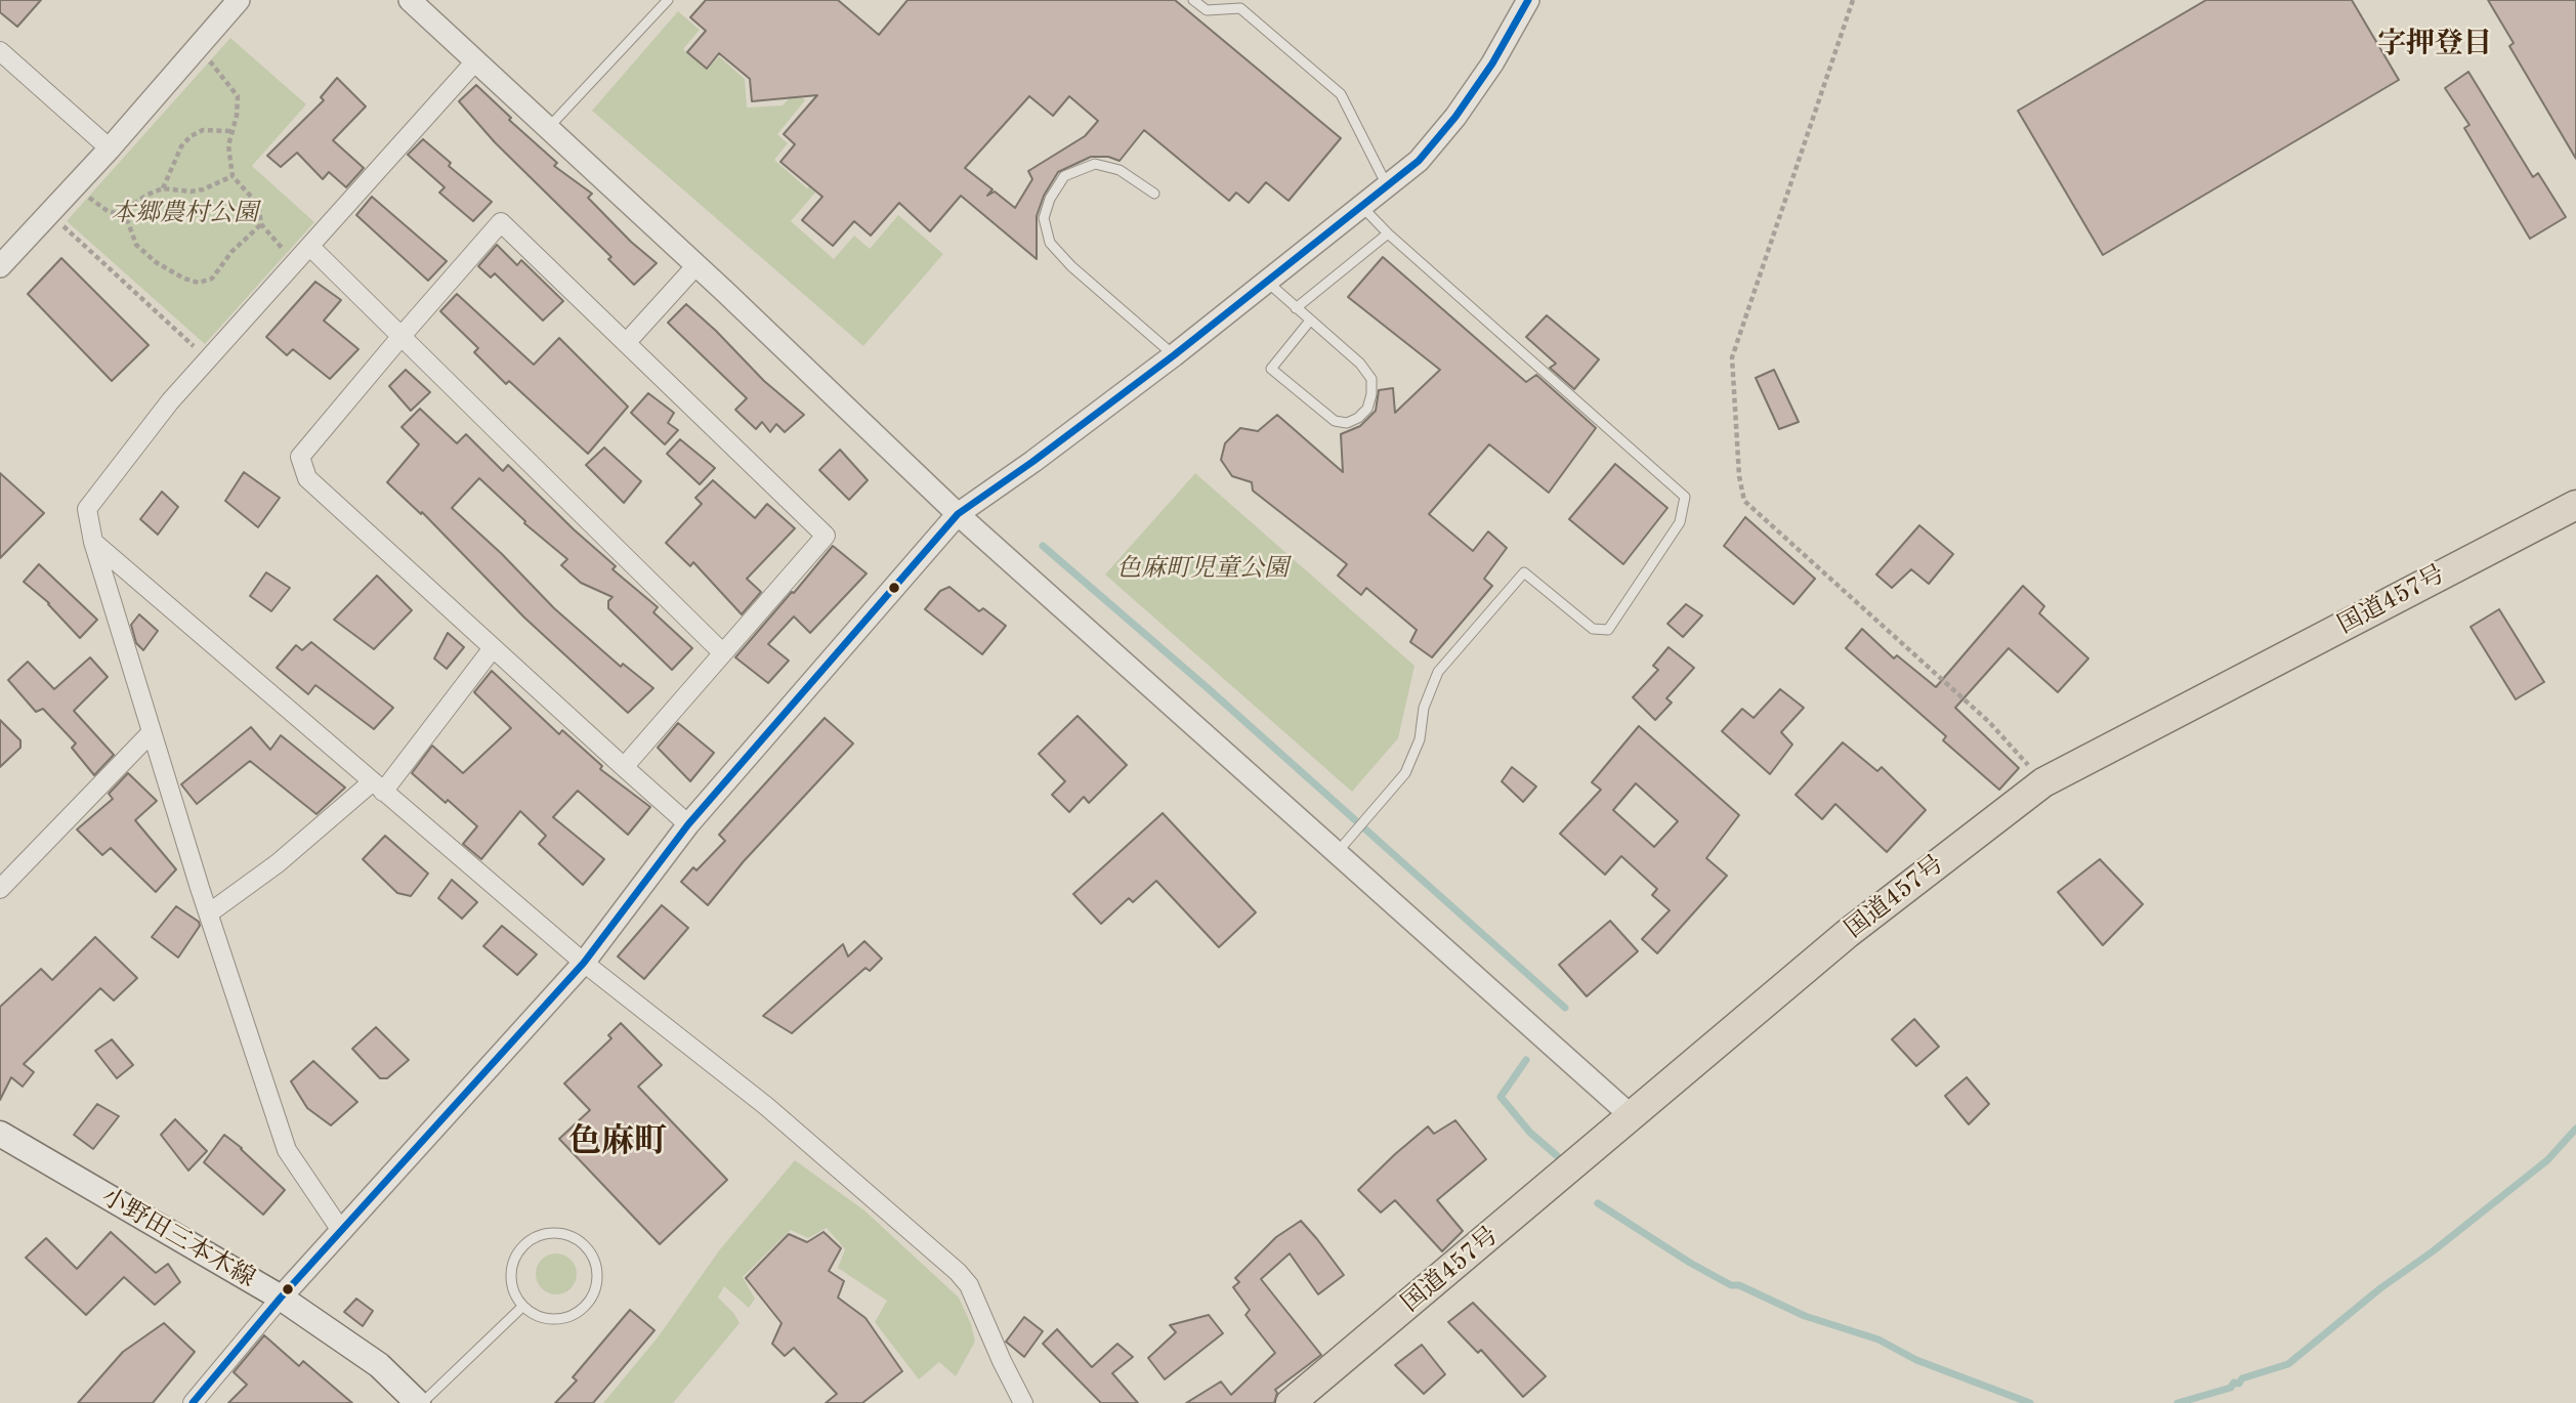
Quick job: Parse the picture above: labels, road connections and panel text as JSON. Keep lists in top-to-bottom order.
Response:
{
  "streets": {
    "highway": ["国道457号"],
    "main road": ["小野田三本木線"]
  },
  "districts": ["字押登目", "色麻町"],
  "parks": ["本郷農村公園", "色麻町児童公園"]
}
